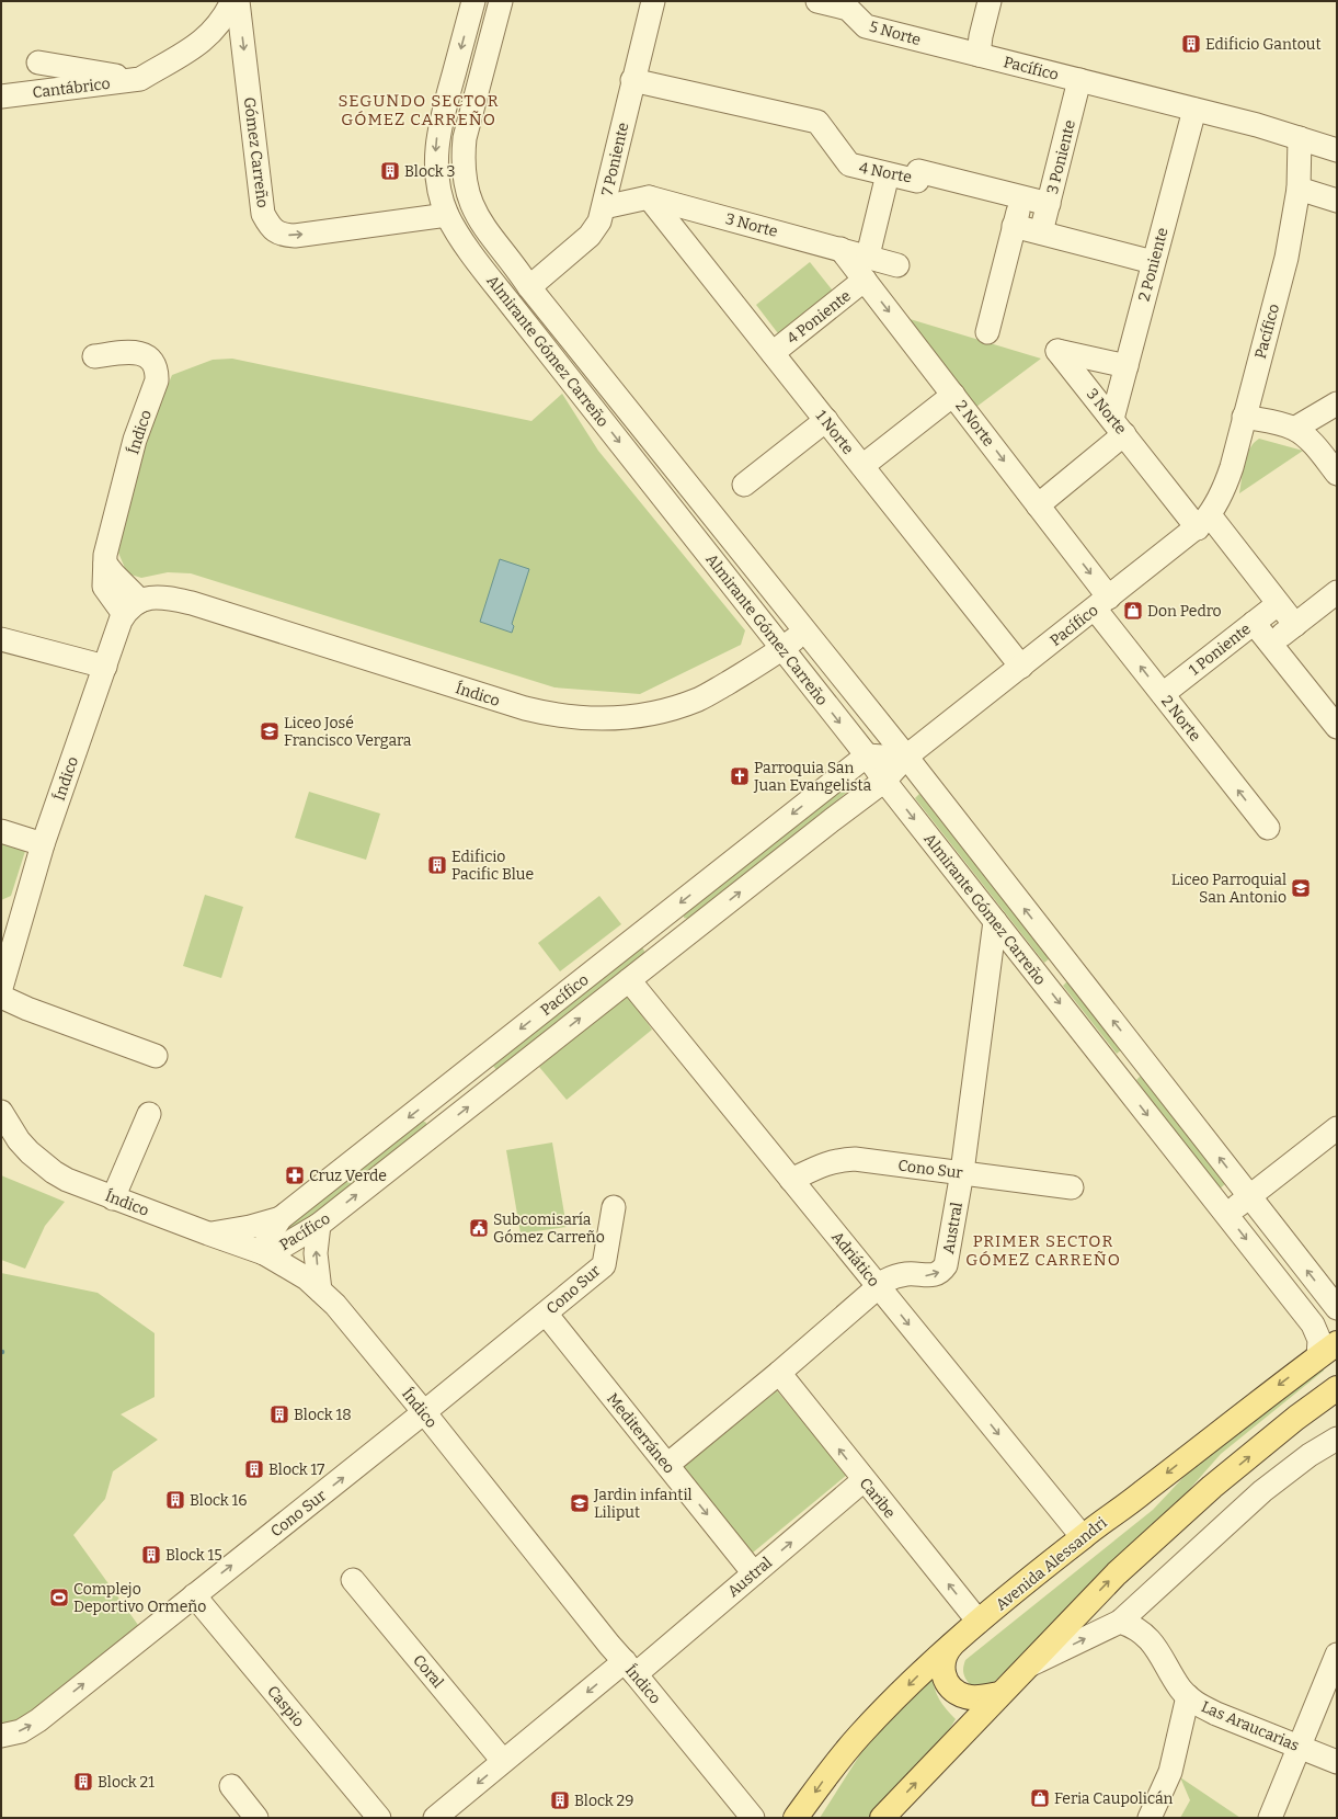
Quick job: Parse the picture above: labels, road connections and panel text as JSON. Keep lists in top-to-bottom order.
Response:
{
  "streets": {
    "main road": ["Avenida Alessandri"],
    "street": [
      "5 Norte",
      "Pacífico",
      "Cantábrico",
      "Gómez Carreño",
      "3 Poniente",
      "7 Poniente",
      "4 Norte",
      "3 Norte",
      "2 Poniente",
      "4 Poniente",
      "Almirante Gómez Carreño",
      "2 Norte",
      "Índico",
      "1 Norte",
      "1 Poniente",
      "Cono Sur",
      "Austral",
      "Adriático",
      "Mediterráneo",
      "Caribe",
      "Coral",
      "Caspio",
      "Las Araucarias"
    ]
  },
  "crossings": [
    ["5 Norte", "Pacífico"],
    ["Pacífico", "3 Poniente"],
    ["Pacífico", "3 Norte"],
    ["Pacífico", "2 Poniente"],
    ["Pacífico", "Almirante Gómez Carreño"],
    ["Pacífico", "2 Norte"],
    ["Pacífico", "Índico"],
    ["Pacífico", "1 Norte"],
    ["Pacífico", "Adriático"],
    ["Gómez Carreño", "Almirante Gómez Carreño"],
    ["3 Poniente", "4 Norte"],
    ["7 Poniente", "4 Norte"],
    ["7 Poniente", "3 Norte"],
    ["7 Poniente", "Almirante Gómez Carreño"],
    ["3 Norte", "2 Poniente"],
    ["3 Norte", "2 Norte"],
    ["3 Norte", "1 Norte"],
    ["3 Norte", "1 Poniente"],
    ["4 Poniente", "2 Norte"],
    ["4 Poniente", "1 Norte"],
    ["Almirante Gómez Carreño", "Índico"],
    ["Almirante Gómez Carreño", "Austral"],
    ["Almirante Gómez Carreño", "Avenida Alessandri"],
    ["2 Norte", "1 Poniente"],
    ["Índico", "Cono Sur"],
    ["Índico", "Austral"],
    ["Cono Sur", "Austral"],
    ["Cono Sur", "Adriático"],
    ["Cono Sur", "Mediterráneo"],
    ["Cono Sur", "Caspio"],
    ["Austral", "Adriático"],
    ["Austral", "Mediterráneo"],
    ["Austral", "Caribe"],
    ["Austral", "Coral"],
    ["Adriático", "Avenida Alessandri"],
    ["Caribe", "Avenida Alessandri"]
  ],
  "one_way": [
    "Cono Sur",
    "Adriático",
    "Mediterráneo",
    "Caribe"
  ],
  "districts": ["SEGUNDO SECTOR GÓMEZ CARREÑO", "PRIMER SECTOR GÓMEZ CARREÑO"],
  "places": {
    "building": [
      "Edificio Gantout",
      "Block 3",
      "Edificio Pacific Blue",
      "Block 18",
      "Block 17",
      "Block 16",
      "Block 15",
      "Block 21",
      "Block 29"
    ],
    "shop": ["Don Pedro", "Feria Caupolicán"],
    "school or university": ["Liceo José Francisco Vergara", "Liceo Parroquial San Antonio", "Jardin infantil Liliput"],
    "church": ["Parroquia San Juan Evangelista"],
    "pharmacy": ["Cruz Verde"],
    "public building": ["Subcomisaría Gómez Carreño"],
    "sports": ["Complejo Deportivo Ormeño"]
  }
}
